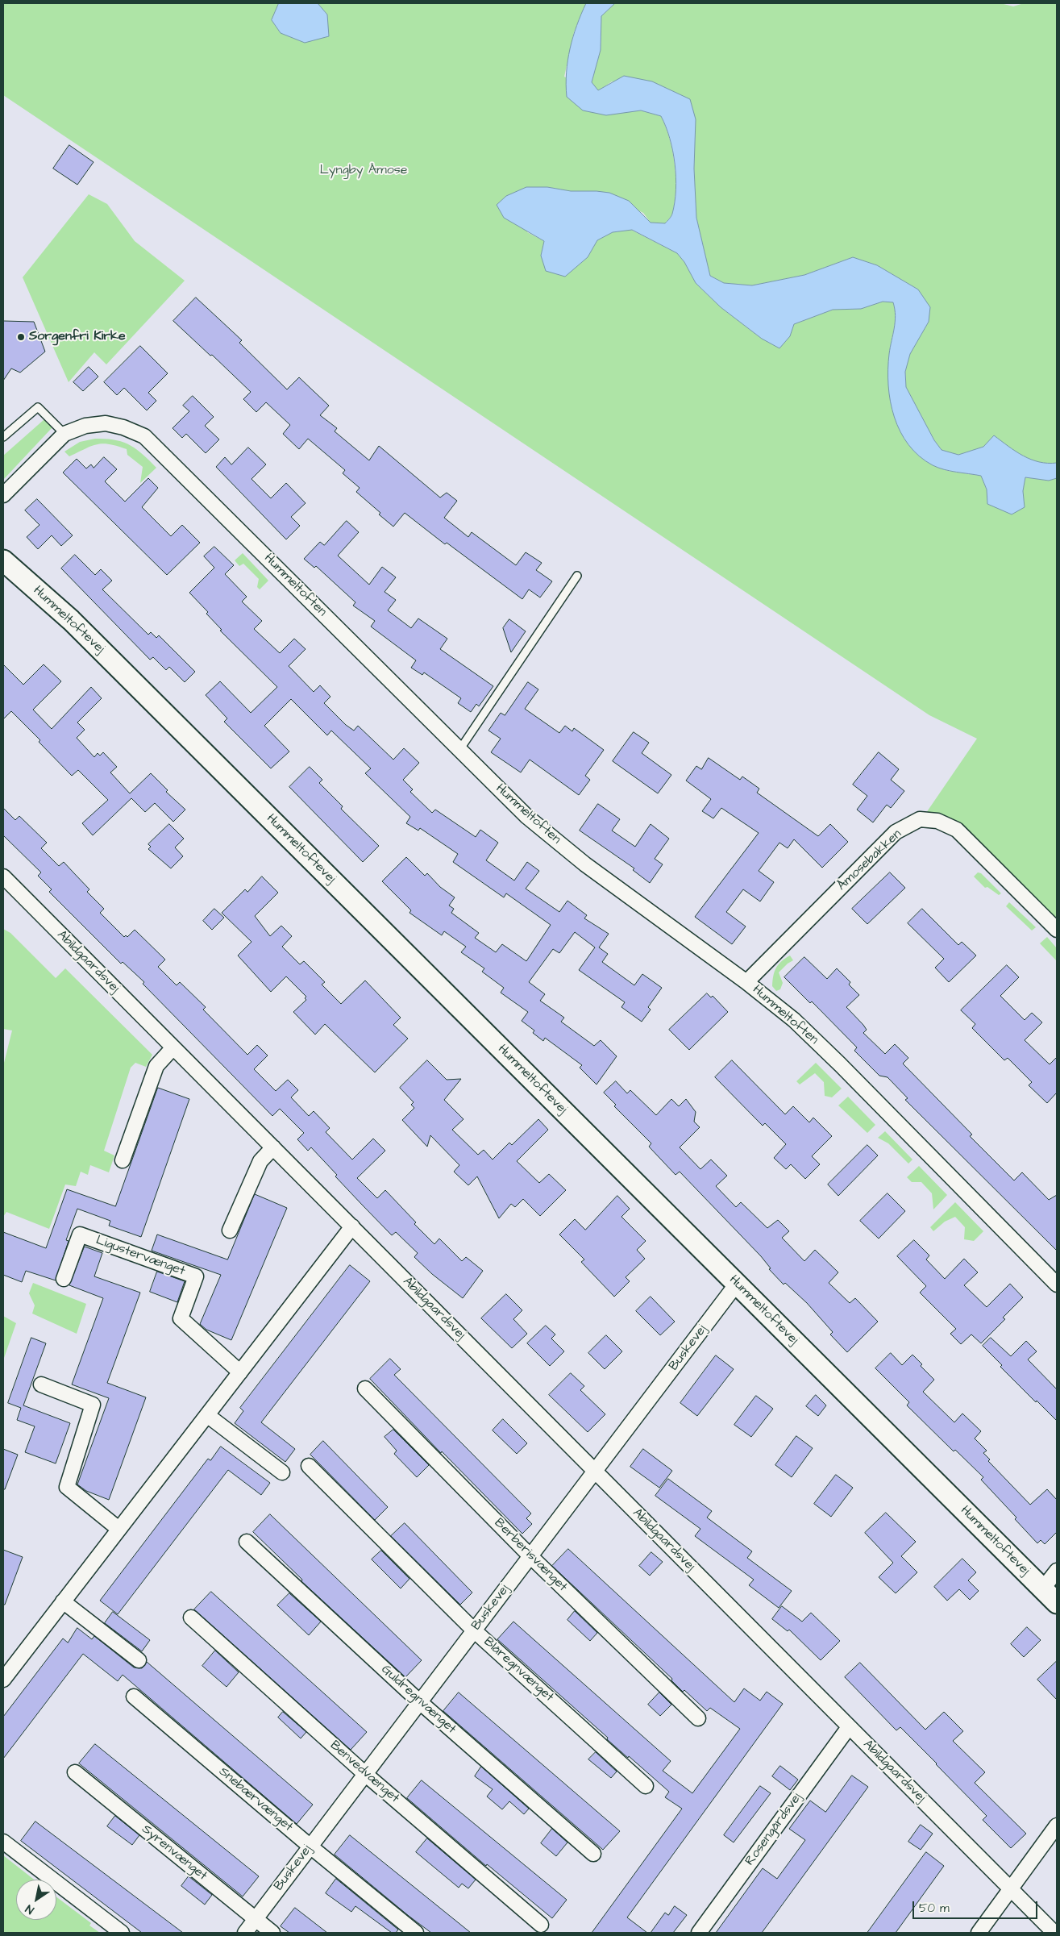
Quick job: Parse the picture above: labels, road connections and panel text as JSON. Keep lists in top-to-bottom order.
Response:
{
  "streets": {
    "street": [
      "Hummeltoften",
      "Hummeltoftevej",
      "Åmosebakken",
      "Abildgaardsvej",
      "Ligustervænget",
      "Buskevej",
      "Berberisvænget",
      "Blåregnvænget",
      "Guldregnvænget",
      "Benvedvænget",
      "Snebærvænget",
      "Rosengårdsvej",
      "Syrenvænget"
    ]
  },
  "crossings": [
    ["Hummeltoften", "Åmosebakken"],
    ["Hummeltoftevej", "Buskevej"],
    ["Abildgaardsvej", "Buskevej"],
    ["Abildgaardsvej", "Rosengårdsvej"],
    ["Buskevej", "Berberisvænget"],
    ["Buskevej", "Blåregnvænget"],
    ["Buskevej", "Guldregnvænget"],
    ["Buskevej", "Benvedvænget"],
    ["Buskevej", "Snebærvænget"],
    ["Buskevej", "Syrenvænget"]
  ],
  "parks": ["Lyngby Åmose"],
  "places": ["Sorgenfri Kirke"],
  "scale_bar": "50 m",
  "north": "bottom left"
}
